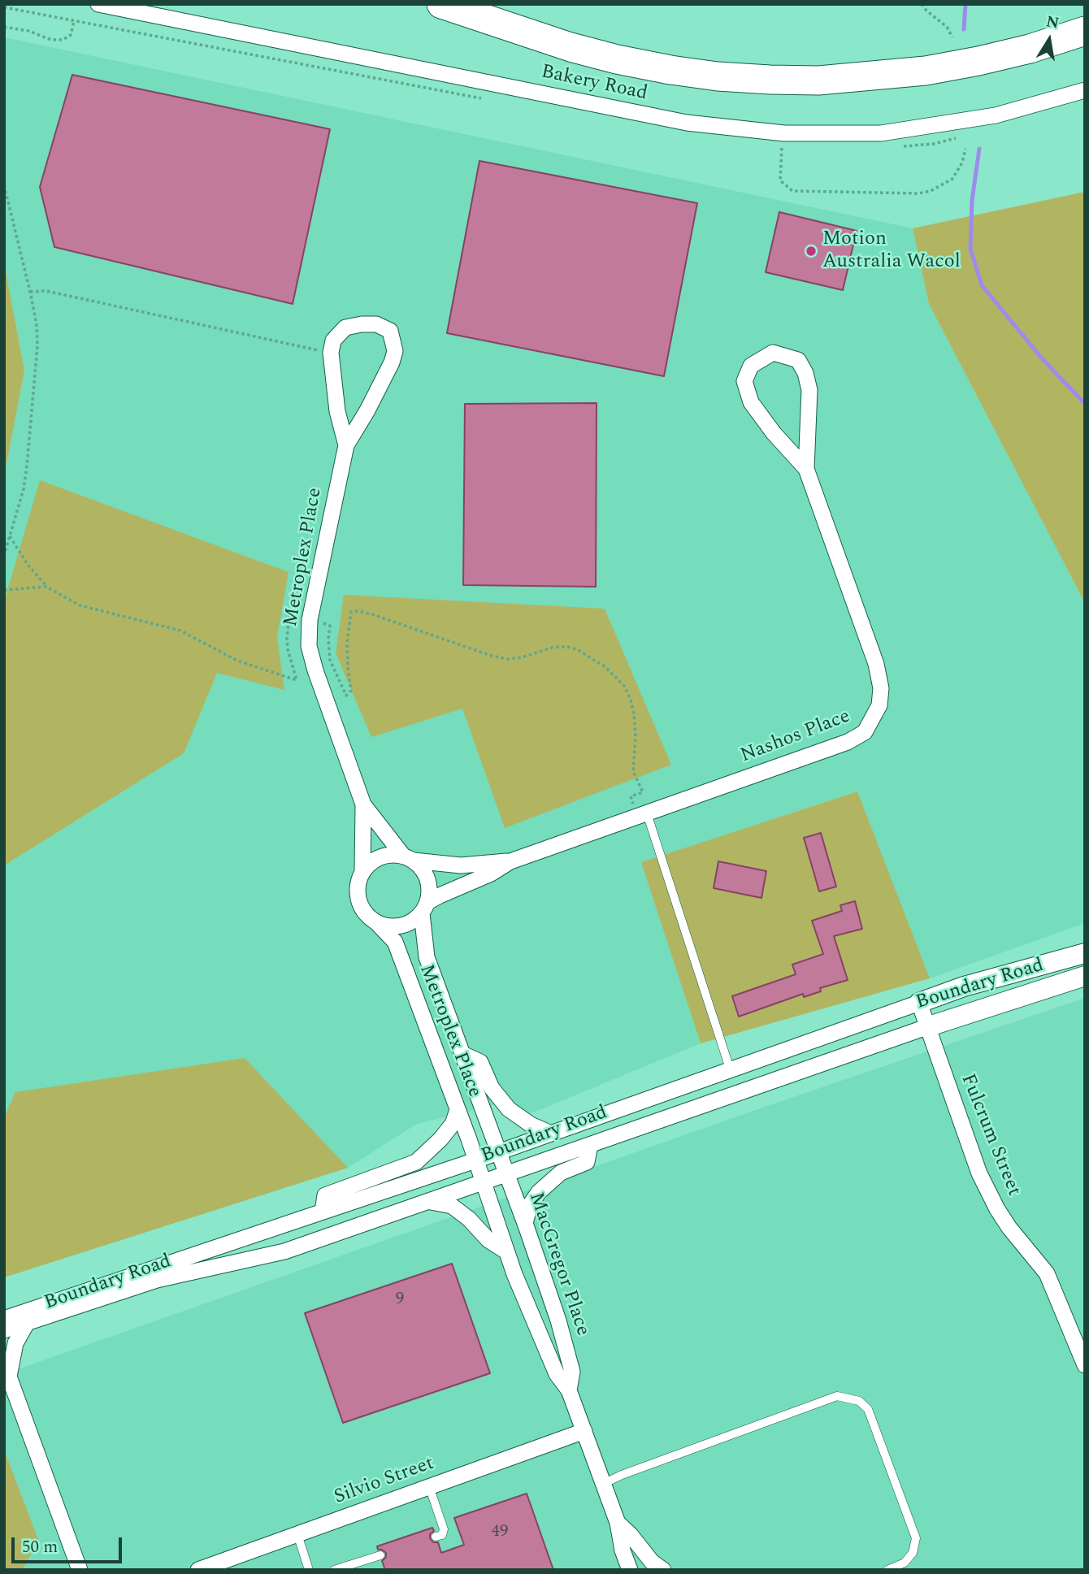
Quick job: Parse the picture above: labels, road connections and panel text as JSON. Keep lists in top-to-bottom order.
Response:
{
  "streets": {
    "street": [
      "Bakery Road",
      "Metroplex Place",
      "Nashos Place",
      "Boundary Road",
      "Fulcrum Street",
      "MacGregor Place",
      "Silvio Street"
    ]
  },
  "crossings": [
    ["Metroplex Place", "Nashos Place"],
    ["Metroplex Place", "Boundary Road"],
    ["Metroplex Place", "MacGregor Place"],
    ["Boundary Road", "Fulcrum Street"],
    ["Boundary Road", "MacGregor Place"],
    ["MacGregor Place", "Silvio Street"]
  ],
  "places": ["Motion Australia Wacol"],
  "house_numbers": ["9", "49"],
  "scale_bar": "50 m",
  "north": "top"
}
